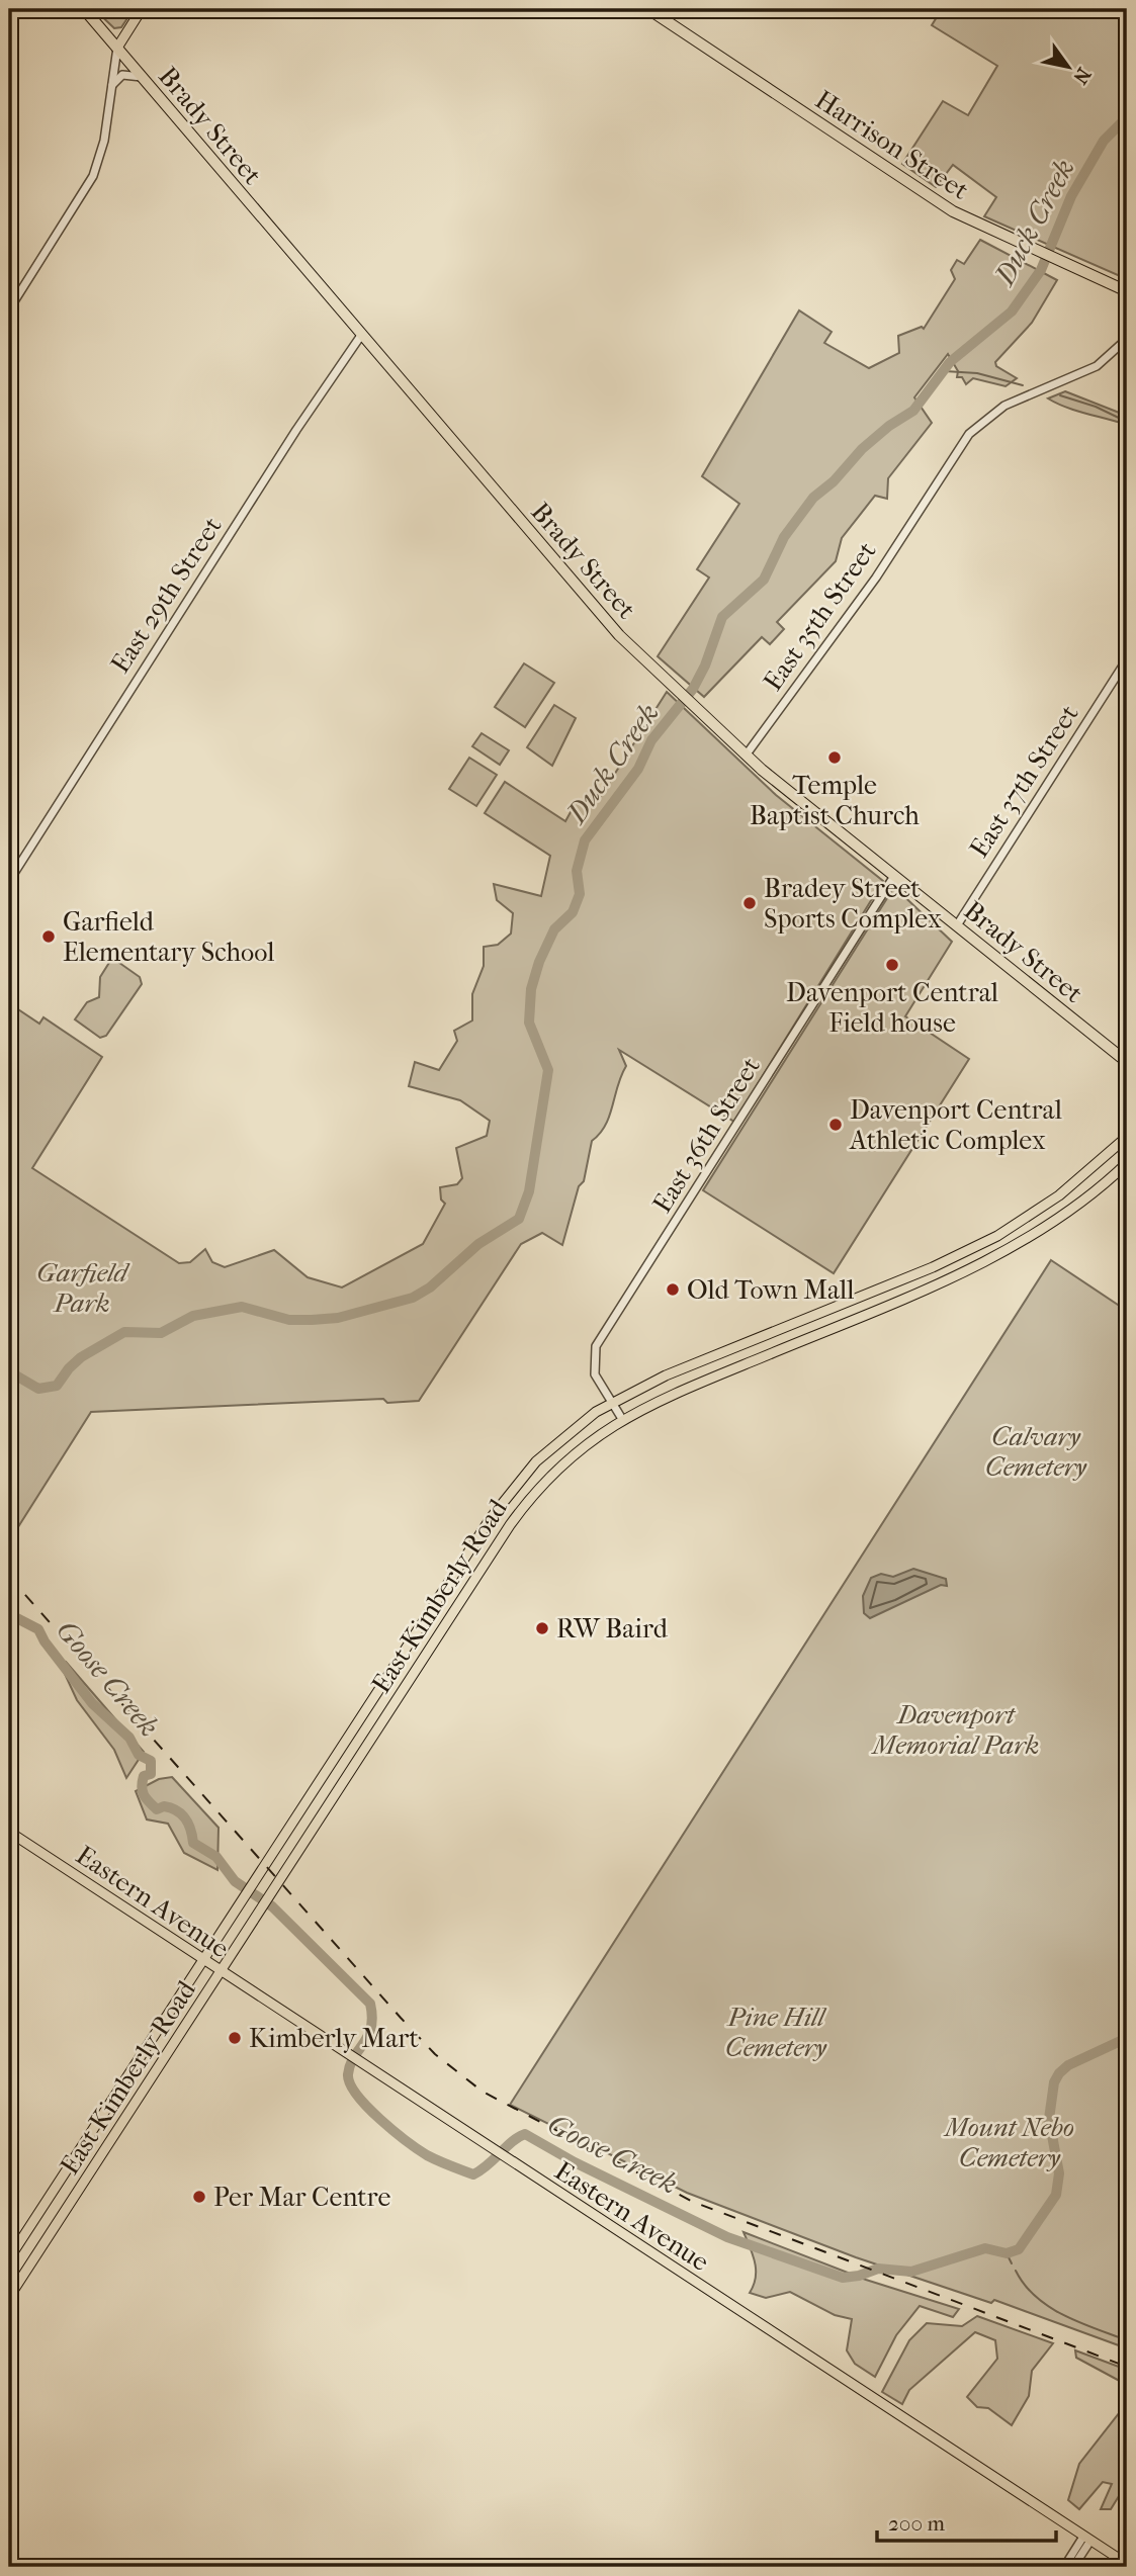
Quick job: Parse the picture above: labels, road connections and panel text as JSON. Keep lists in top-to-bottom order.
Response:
{
  "streets": {
    "highway": ["Brady Street", "Harrison Street"],
    "main road": ["East Kimberly Road", "Eastern Avenue"],
    "street": [
      "East 29th Street",
      "East 35th Street",
      "East 37th Street",
      "East 36th Street"
    ]
  },
  "crossings": [
    ["Brady Street", "East 29th Street"],
    ["Brady Street", "East 35th Street"],
    ["Brady Street", "East 37th Street"],
    ["Brady Street", "East 36th Street"],
    ["East 36th Street", "East Kimberly Road"],
    ["East Kimberly Road", "Eastern Avenue"]
  ],
  "water": ["Duck Creek", "Goose Creek"],
  "parks": [
    "Garfield Park",
    "Calvary Cemetery",
    "Davenport Memorial Park",
    "Pine Hill Cemetery",
    "Mount Nebo Cemetery"
  ],
  "places": [
    "Temple Baptist Church",
    "Bradey Street Sports Complex",
    "Garfield Elementary School",
    "Davenport Central Field house",
    "Davenport Central Athletic Complex",
    "Old Town Mall",
    "RW Baird",
    "Kimberly Mart",
    "Per Mar Centre"
  ],
  "scale_bar": "200 m",
  "north": "bottom right"
}
